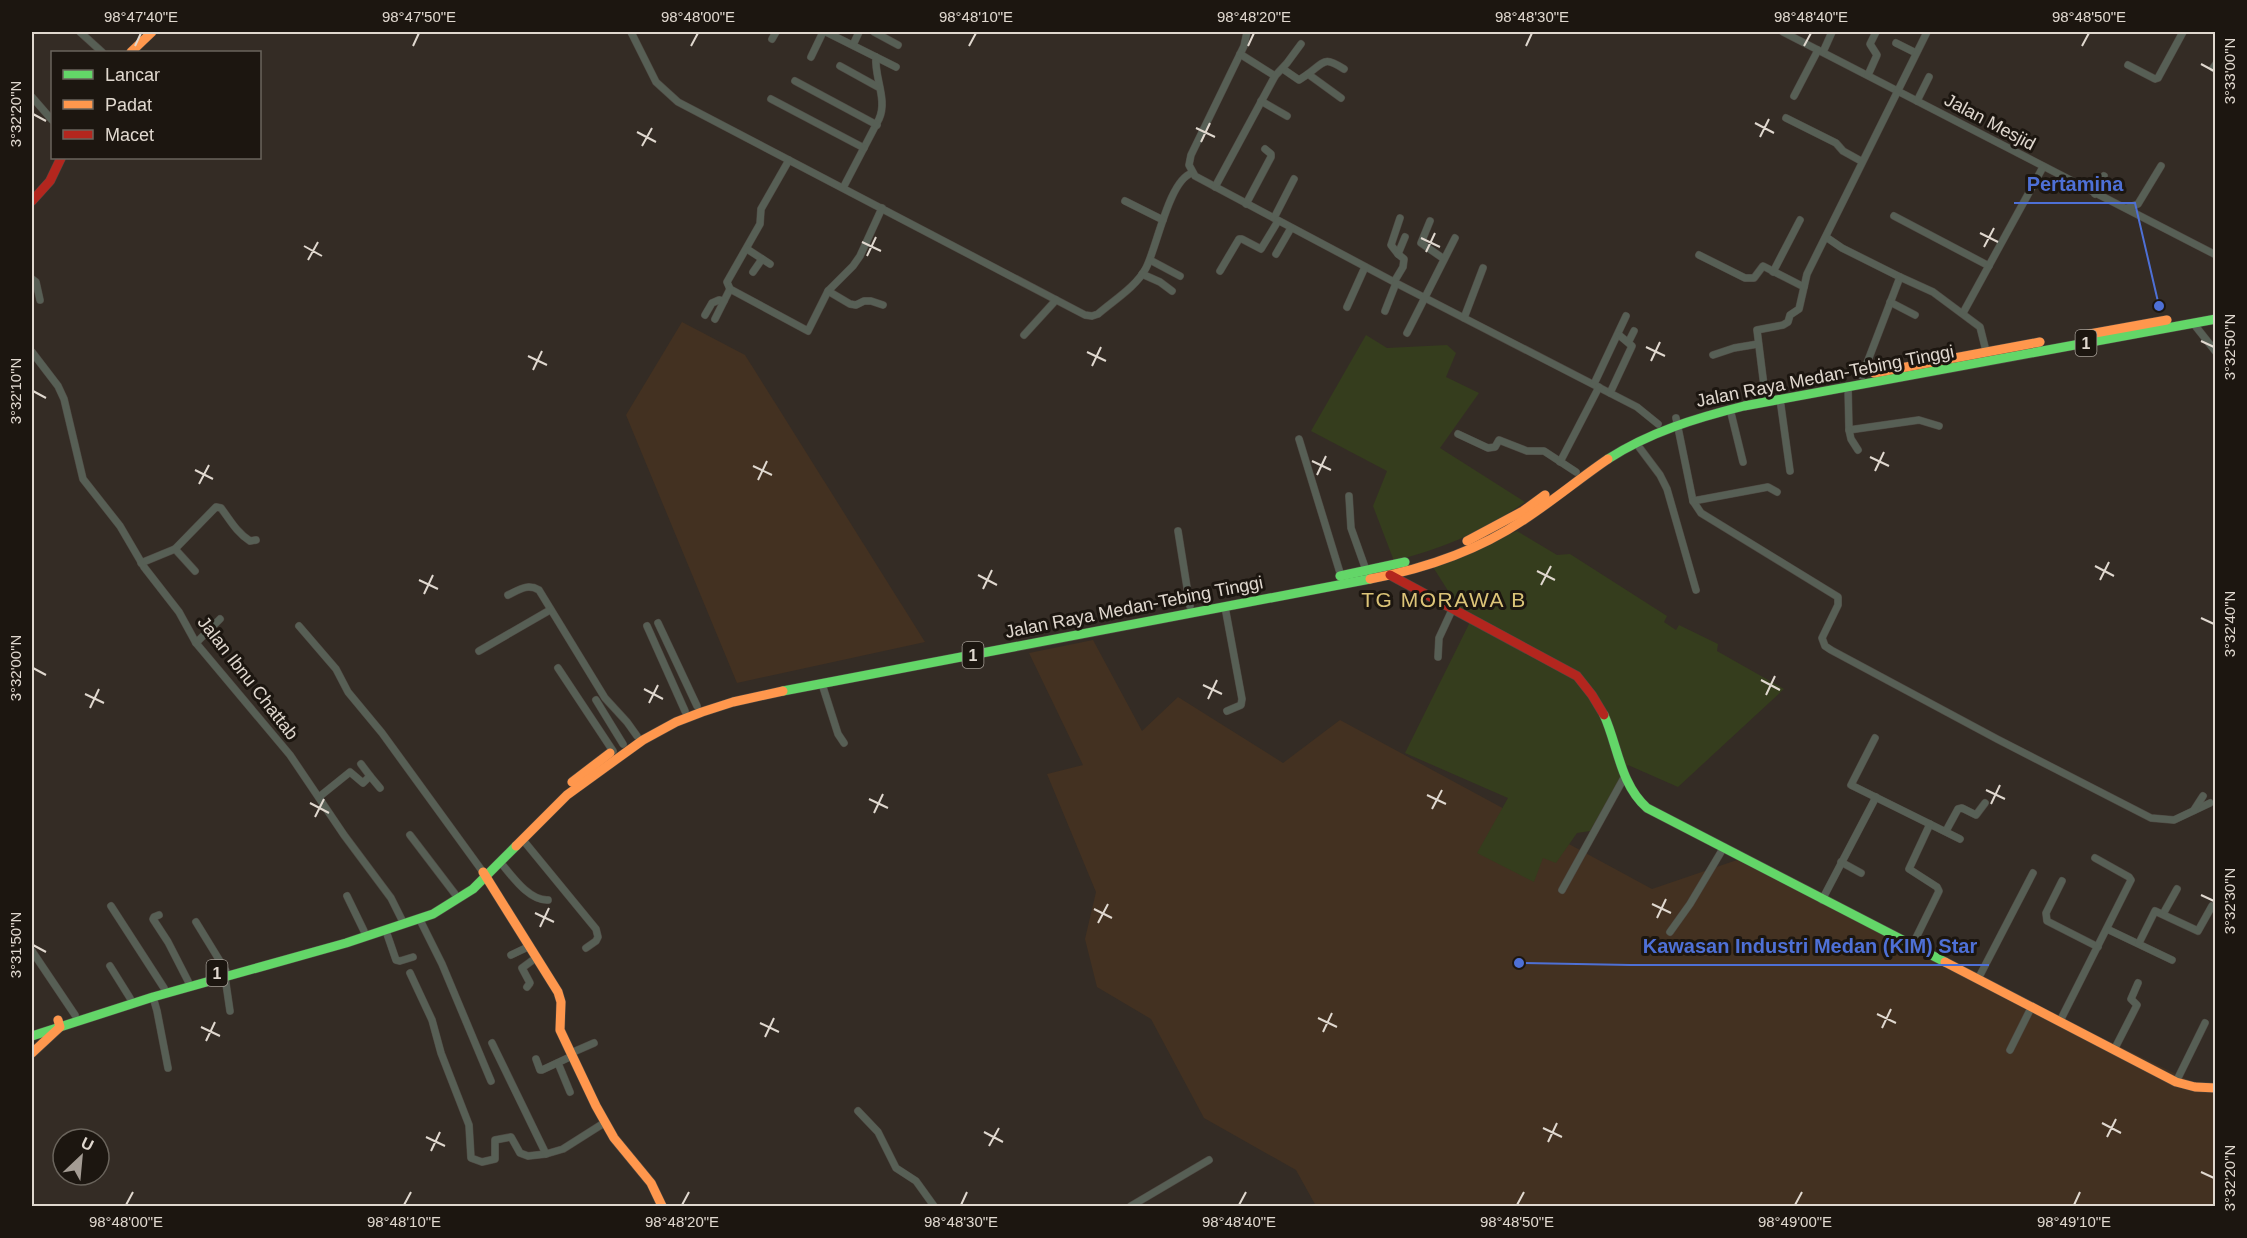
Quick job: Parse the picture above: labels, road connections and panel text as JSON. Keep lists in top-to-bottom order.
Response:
{
  "streets": {
    "main road": ["1", "Jalan Raya Medan-Tebing Tinggi"],
    "street": ["Jalan Mesjid", "Jalan Ibnu Chattab"]
  },
  "crossings": [
    ["Jalan Raya Medan-Tebing Tinggi", "Jalan Ibnu Chattab"]
  ],
  "districts": ["TG MORAWA B"],
  "places": ["Pertamina", "Kawasan Industri Medan (KIM) Star"],
  "legend": ["Lancar", "Padat", "Macet"],
  "north": "top right",
  "coordinates": [
    "98°47'40\"E",
    "98°47'50\"E",
    "98°48'00\"E",
    "98°48'10\"E",
    "98°48'20\"E",
    "98°48'30\"E",
    "98°48'40\"E",
    "98°48'50\"E",
    "3°33'00\"N",
    "3°32'20\"N",
    "3°32'50\"N",
    "3°32'10\"N",
    "3°32'40\"N",
    "3°32'00\"N",
    "3°32'30\"N",
    "3°31'50\"N",
    "98°49'00\"E",
    "98°49'10\"E"
  ]
}
